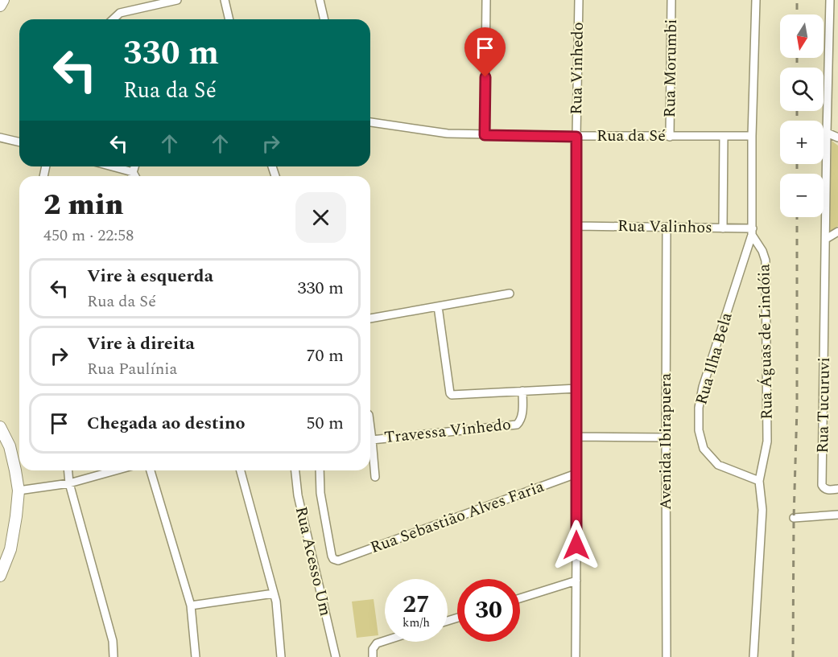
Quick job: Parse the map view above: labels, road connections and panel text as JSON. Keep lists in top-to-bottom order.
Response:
{
  "streets": {
    "street": [
      "Rua Vinhedo",
      "Rua Morumbi",
      "Rua da Sé",
      "Rua Valinhos",
      "Rua Águas de Lindóia",
      "Rua Ilha Bela",
      "Rua Tucuruvi",
      "Travessa Vinhedo",
      "Avenida Ibirapuera",
      "Rua Sebastião Alves Faria",
      "Rua Acesso Um"
    ]
  },
  "crossings": [
    ["Rua Vinhedo", "Rua da Sé"],
    ["Rua Vinhedo", "Rua Valinhos"],
    ["Rua Vinhedo", "Rua Sebastião Alves Faria"],
    ["Rua Morumbi", "Rua da Sé"],
    ["Rua da Sé", "Rua Águas de Lindóia"],
    ["Rua Valinhos", "Rua Águas de Lindóia"],
    ["Rua Valinhos", "Rua Ilha Bela"],
    ["Rua Valinhos", "Avenida Ibirapuera"],
    ["Rua Águas de Lindóia", "Rua Ilha Bela"]
  ],
  "north": "bottom",
  "page": {
    "map_buttons": ["+", "−"],
    "turn": ["330 m", "Rua da Sé"],
    "heading": ["2 min", "450 m · 22:58"],
    "list": [
      {
        "name": "Vire à esquerda",
        "note": "Rua da Sé",
        "value": "330 m"
      },
      {
        "name": "Vire à direita",
        "note": "Rua Paulínia",
        "value": "70 m"
      },
      {
        "name": "Chegada ao destino",
        "value": "50 m"
      }
    ],
    "speed": "27 km/h",
    "limit": "30"
  }
}
